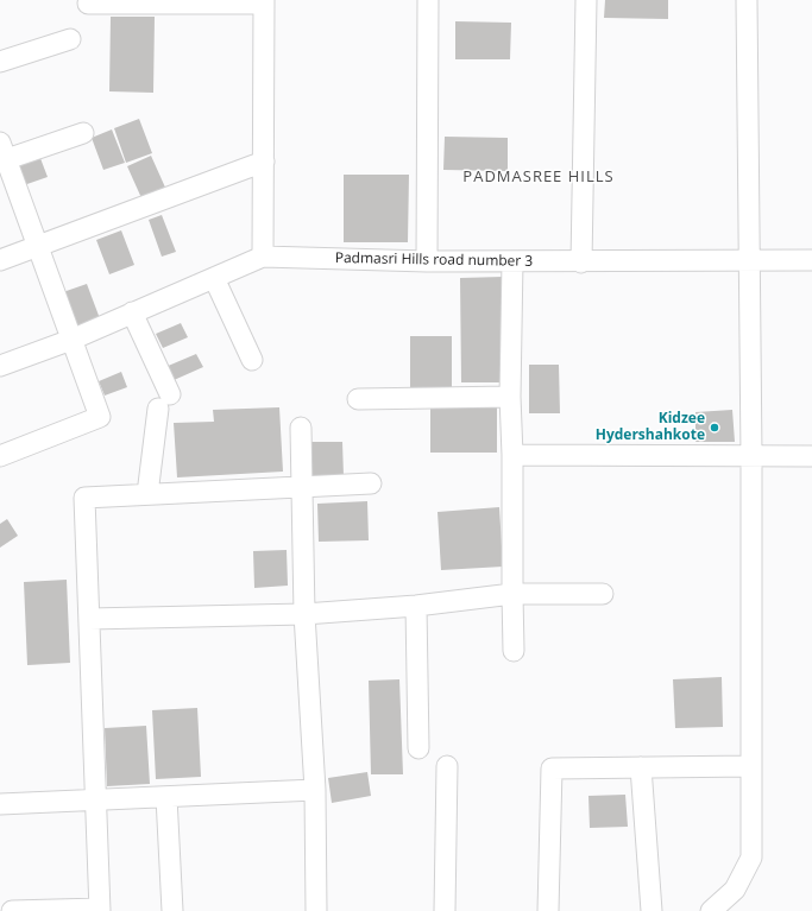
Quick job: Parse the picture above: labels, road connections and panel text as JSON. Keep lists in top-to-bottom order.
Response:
{
  "streets": {
    "street": ["Padmasri Hills road number 3"]
  },
  "districts": ["PADMASREE HILLS"],
  "places": ["Kidzee Hydershahkote"]
}
